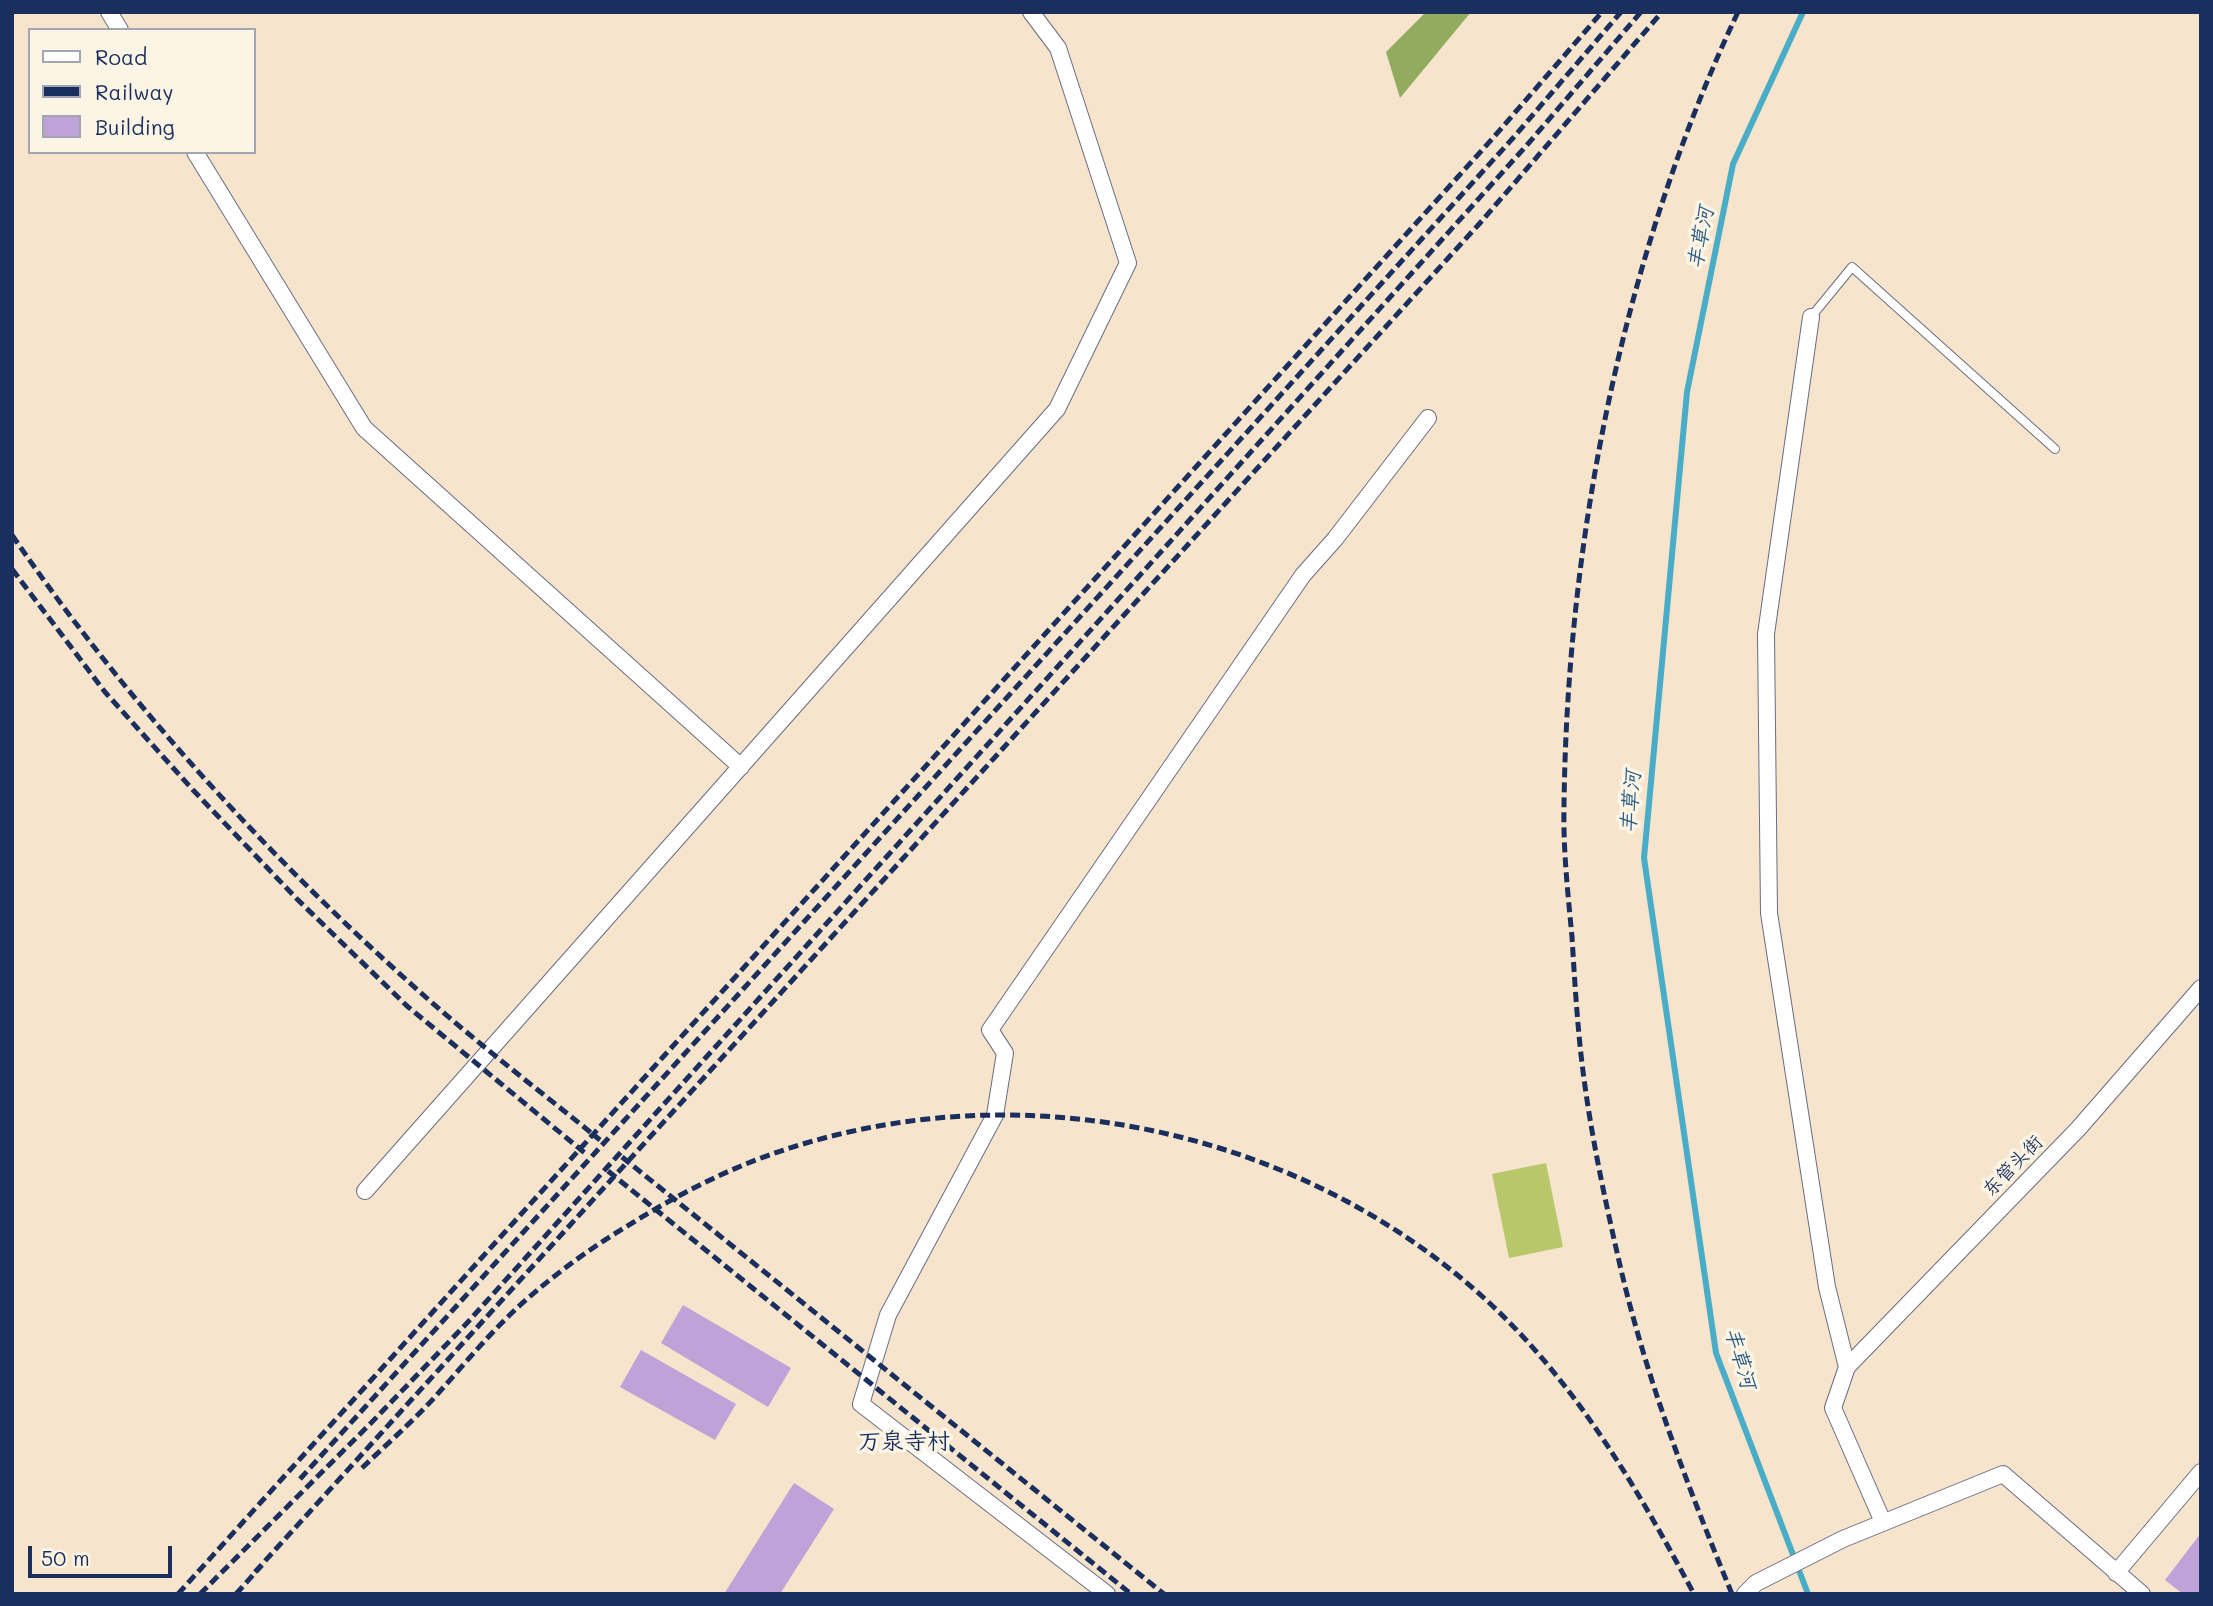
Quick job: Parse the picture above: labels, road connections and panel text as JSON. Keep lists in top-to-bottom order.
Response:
{
  "streets": {
    "street": ["东管头街"]
  },
  "districts": ["万泉寺村"],
  "water": ["丰草河"],
  "legend": ["Road", "Railway", "Building"],
  "scale_bar": "50 m"
}
